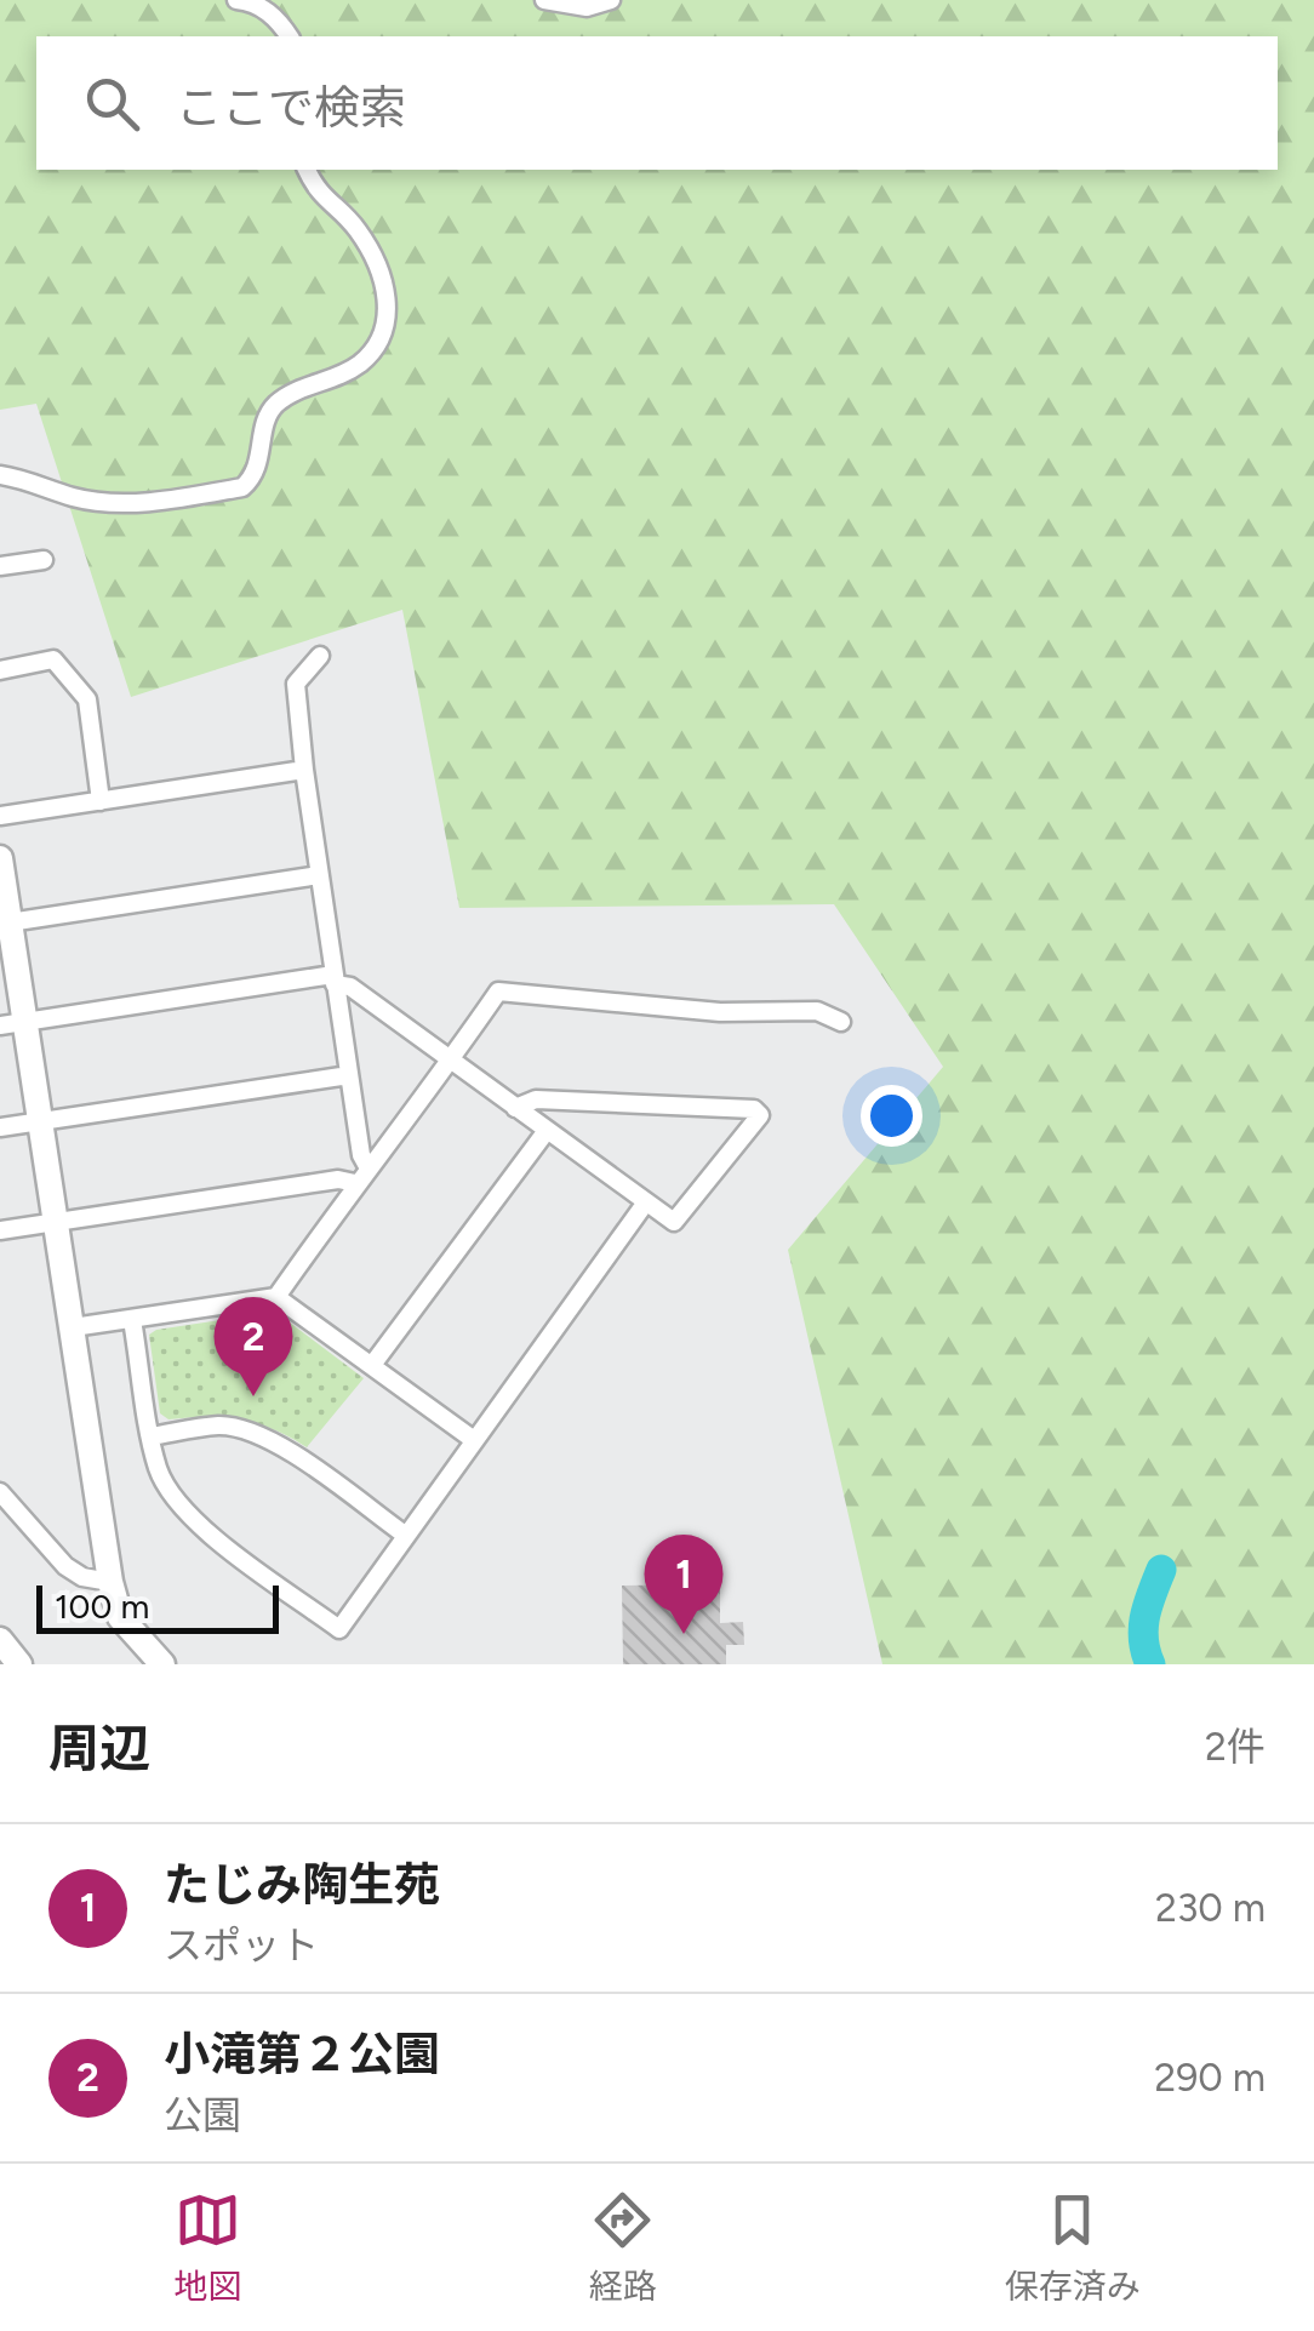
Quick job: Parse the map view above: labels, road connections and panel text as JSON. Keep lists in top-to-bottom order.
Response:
{
  "scale_bar": "100 m",
  "page": {
    "search": "ここで検索",
    "pins": ["2", "1"],
    "scale": "100 m",
    "heading": ["周辺", "2件"],
    "list": [
      {
        "mark": "1",
        "name": "たじみ陶生苑",
        "note": "スポット",
        "value": "230 m"
      },
      {
        "mark": "2",
        "name": "小滝第２公園",
        "note": "公園",
        "value": "290 m"
      }
    ],
    "nav": ["地図", "経路", "保存済み"]
  }
}
